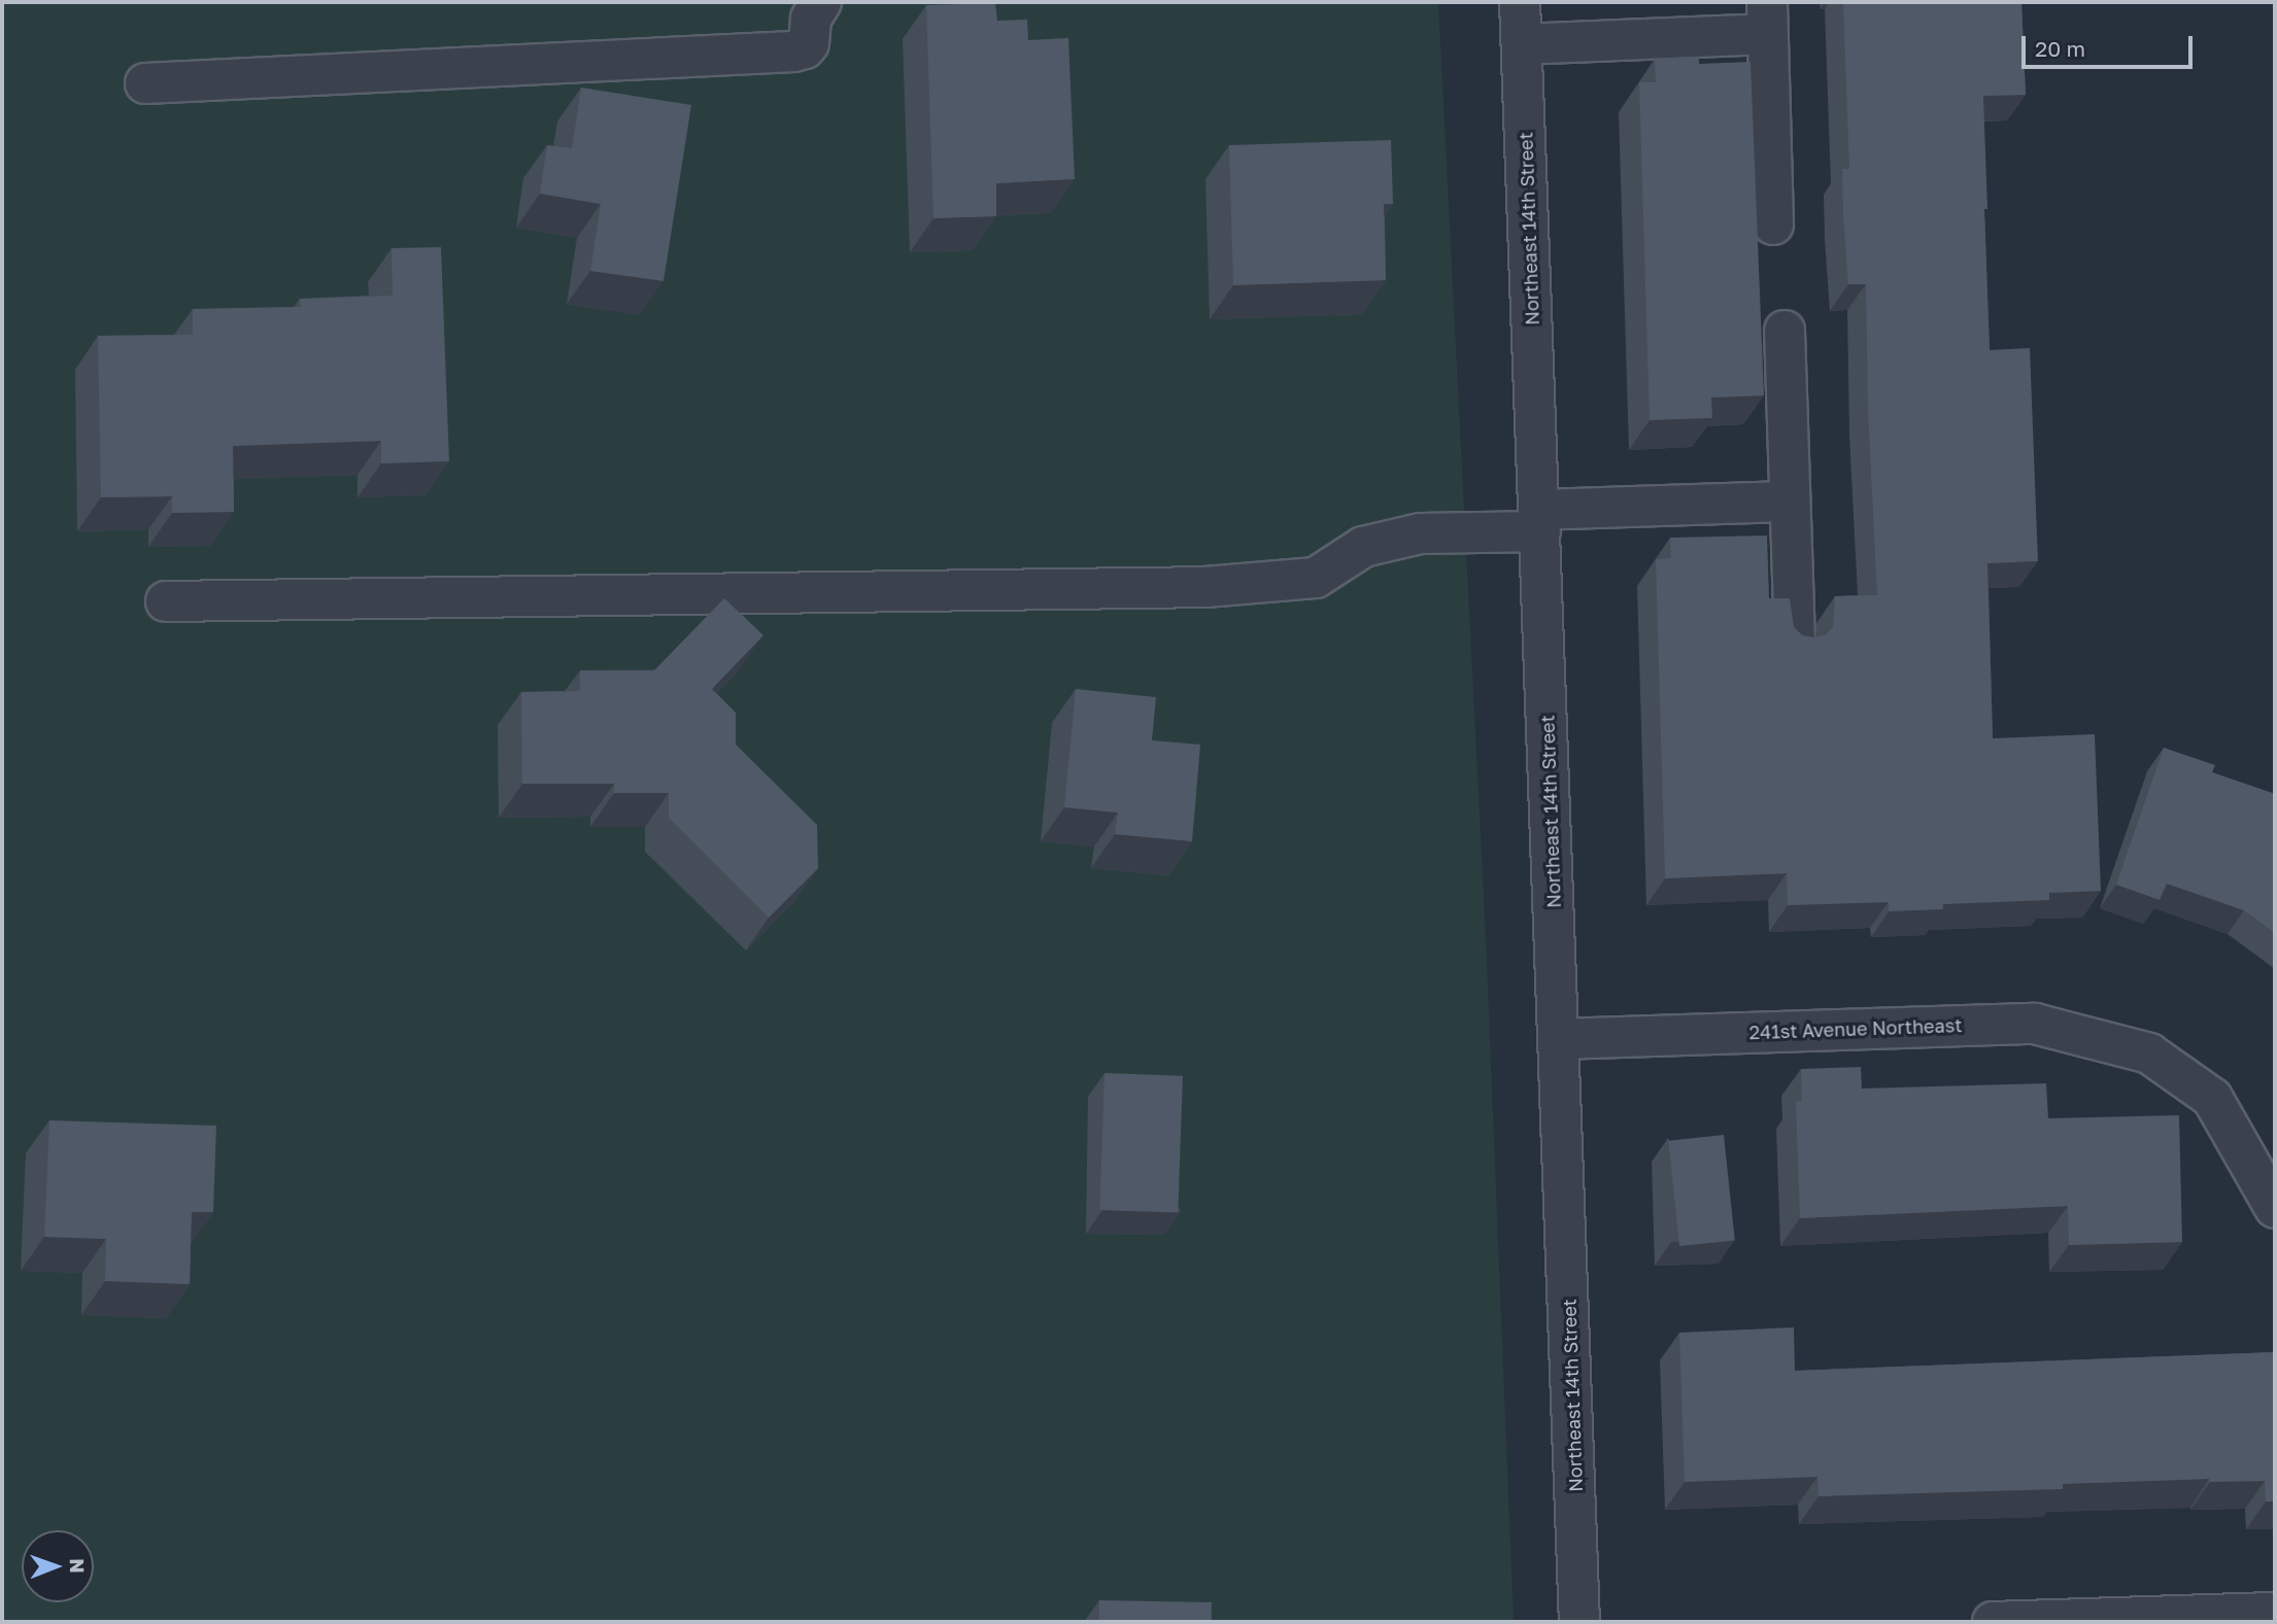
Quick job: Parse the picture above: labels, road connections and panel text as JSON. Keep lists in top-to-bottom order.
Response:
{
  "streets": {
    "street": ["Northeast 14th Street", "241st Avenue Northeast"]
  },
  "crossings": [
    ["Northeast 14th Street", "241st Avenue Northeast"]
  ],
  "scale_bar": "20 m",
  "north": "right"
}
